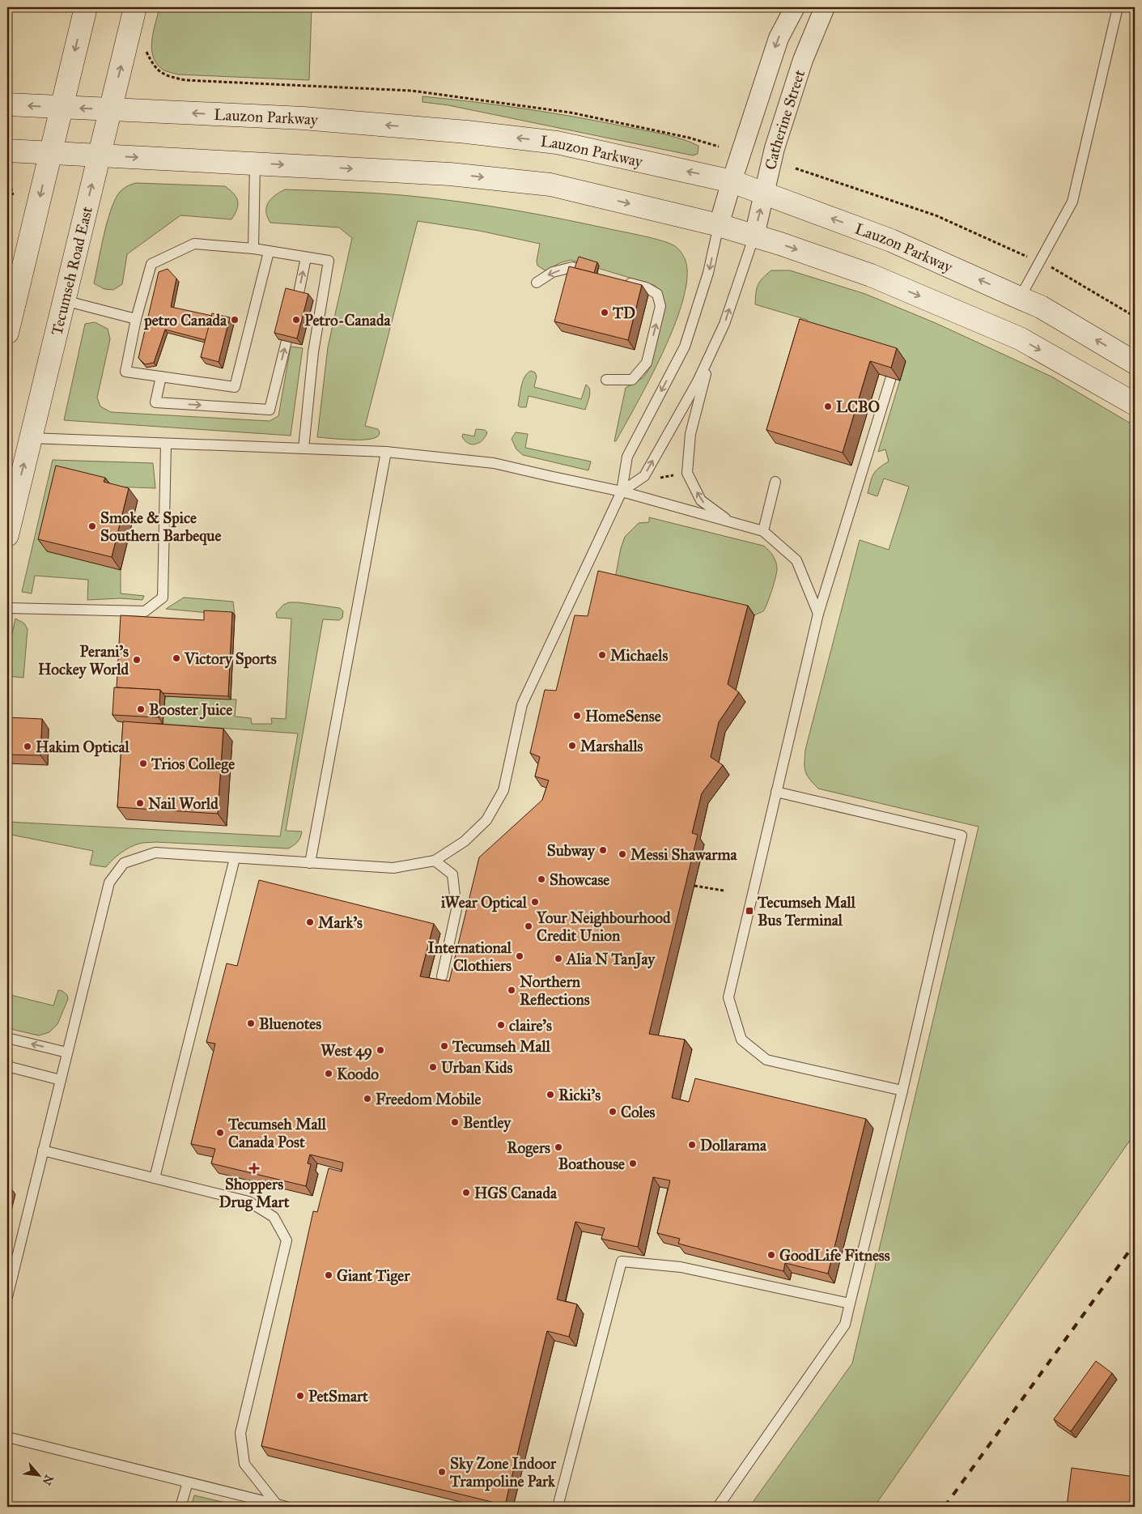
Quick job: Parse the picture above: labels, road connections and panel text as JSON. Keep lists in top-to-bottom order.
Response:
{
  "streets": {
    "main road": ["Lauzon Parkway", "Tecumseh Road East"],
    "street": ["Catherine Street"]
  },
  "crossings": [
    ["Lauzon Parkway", "Catherine Street"],
    ["Lauzon Parkway", "Tecumseh Road East"]
  ],
  "places": {
    "other": [
      "TD",
      "petro Canada",
      "Petro-Canada",
      "LCBO",
      "Smoke & Spice Southern Barbeque",
      "Michaels",
      "Victory Sports",
      "Perani's Hockey World",
      "Booster Juice",
      "HomeSense",
      "Marshalls",
      "Hakim Optical",
      "Trios College",
      "Nail World",
      "Subway",
      "Messi Shawarma",
      "Showcase",
      "iWear Optical",
      "Mark's",
      "Your Neighbourhood Credit Union",
      "International Clothiers",
      "Alia N TanJay",
      "Northern Reflections",
      "Bluenotes",
      "claire's",
      "Tecumseh Mall",
      "West 49",
      "Urban Kids",
      "Koodo",
      "Ricki's",
      "Freedom Mobile",
      "Coles",
      "Bentley",
      "Tecumseh Mall Canada Post",
      "Dollarama",
      "Rogers",
      "Boathouse",
      "HGS Canada",
      "GoodLife Fitness",
      "Giant Tiger",
      "PetSmart",
      "Sky Zone Indoor Trampoline Park"
    ],
    "transit": ["Tecumseh Mall Bus Terminal"],
    "health": ["Shoppers Drug Mart"]
  },
  "north": "bottom right"
}
